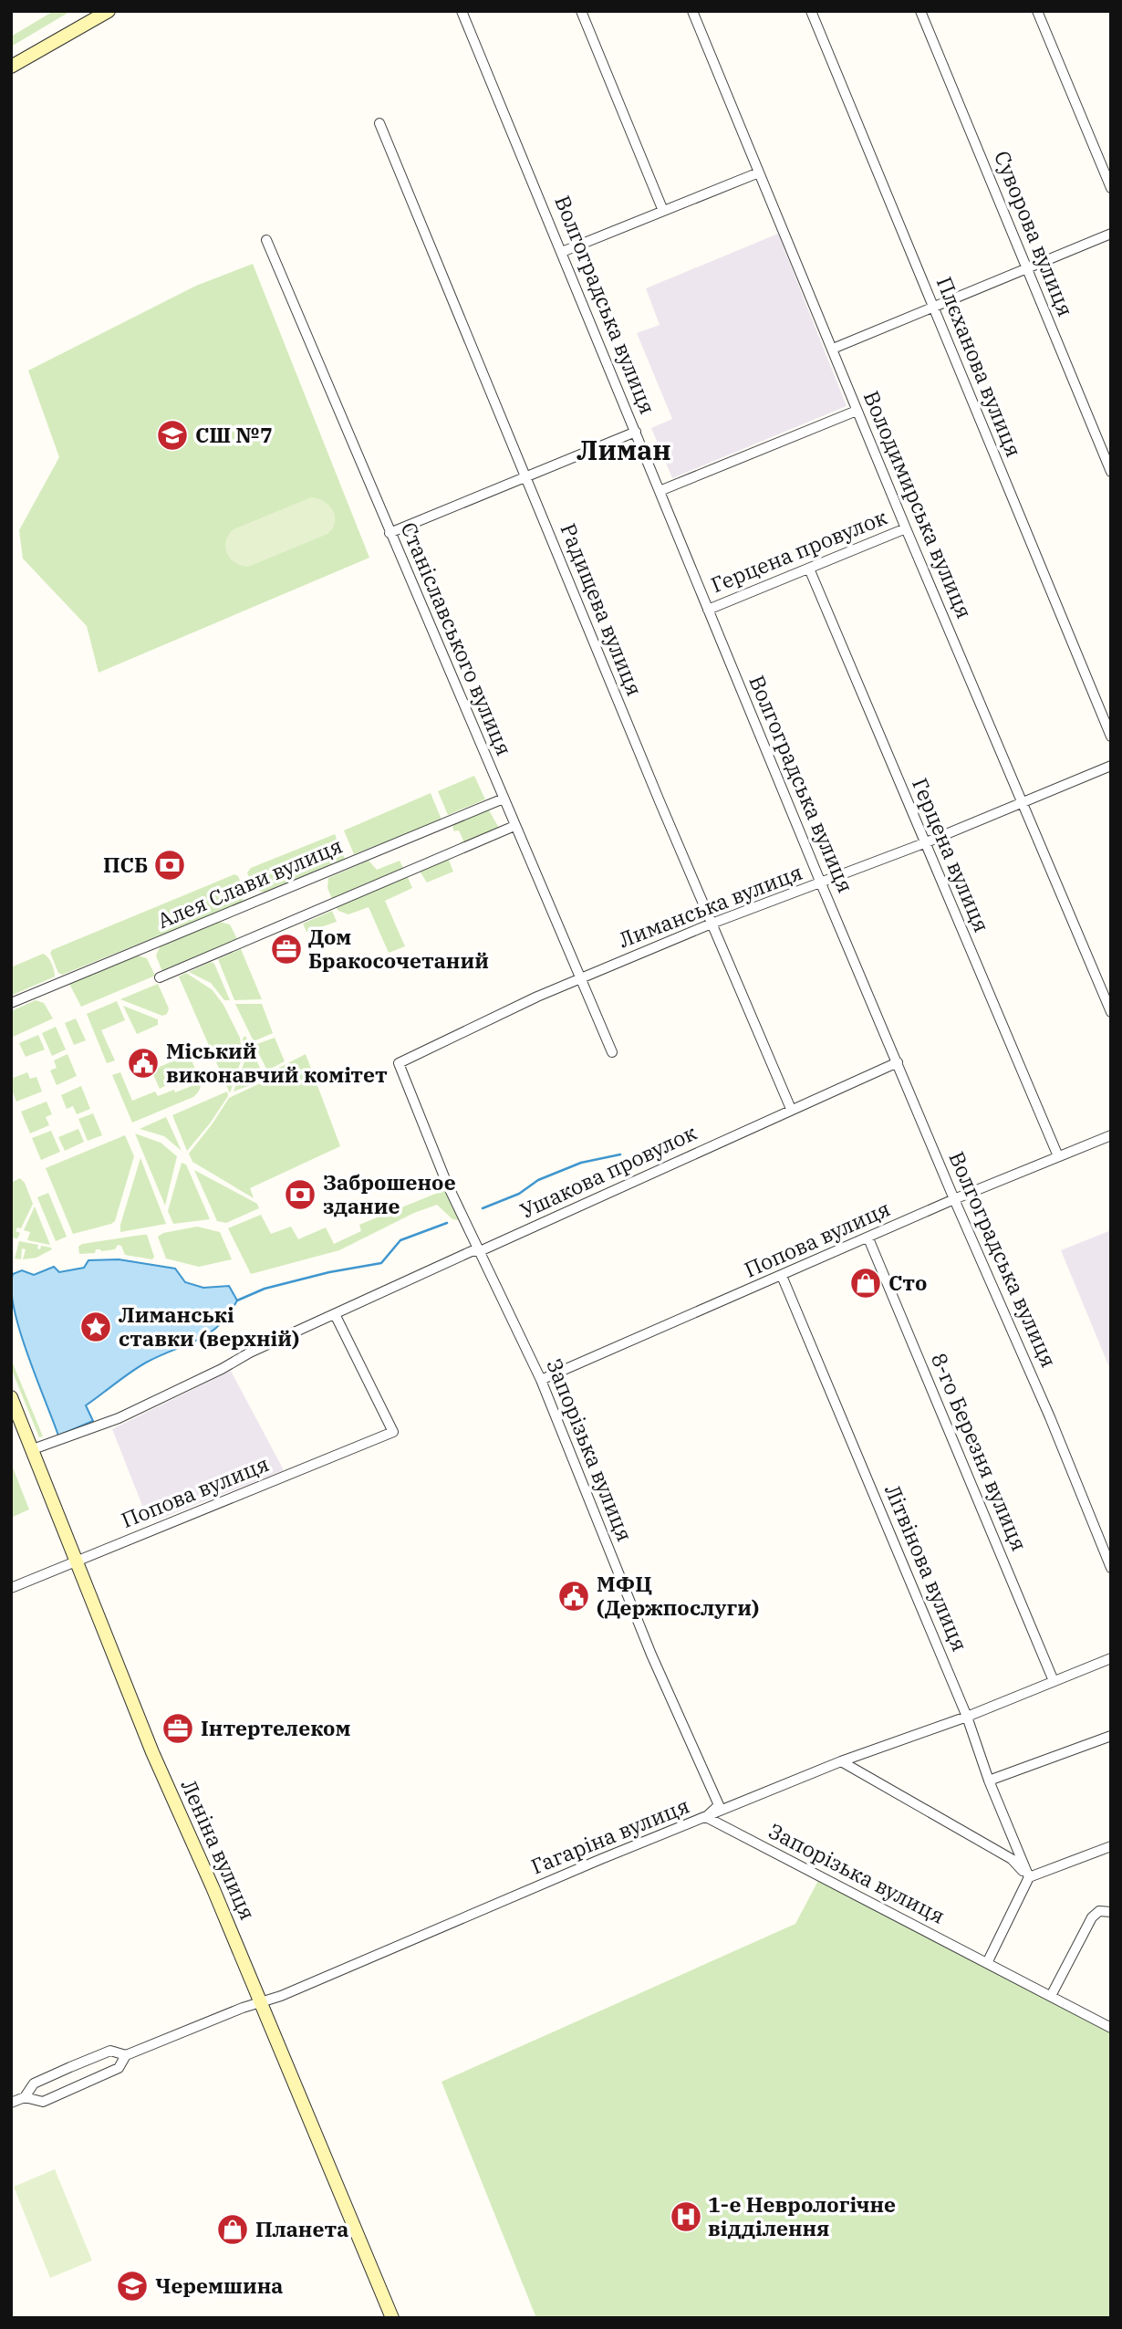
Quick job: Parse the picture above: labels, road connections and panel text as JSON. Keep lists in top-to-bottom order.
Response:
{
  "streets": {
    "street": [
      "Суворова вулиця",
      "Волгоградська вулиця",
      "Плєханова вулиця",
      "Володимирська вулиця",
      "Герцена провулок",
      "Радищева вулиця",
      "Станіславського вулиця",
      "Герцена вулиця",
      "Алея Слави вулиця",
      "Лиманська вулиця",
      "Ушакова провулок",
      "Попова вулиця",
      "Запорізька вулиця",
      "8-го Березня вулиця",
      "Літвінова вулиця",
      "Гагаріна вулиця",
      "Леніна вулиця"
    ]
  },
  "crossings": [
    ["Волгоградська вулиця", "Герцена провулок"],
    ["Волгоградська вулиця", "Лиманська вулиця"],
    ["Волгоградська вулиця", "Ушакова провулок"],
    ["Волгоградська вулиця", "Попова вулиця"],
    ["Володимирська вулиця", "Герцена провулок"],
    ["Володимирська вулиця", "Лиманська вулиця"],
    ["Герцена провулок", "Герцена вулиця"],
    ["Радищева вулиця", "Лиманська вулиця"],
    ["Радищева вулиця", "Ушакова провулок"],
    ["Станіславського вулиця", "Алея Слави вулиця"],
    ["Станіславського вулиця", "Лиманська вулиця"],
    ["Герцена вулиця", "Лиманська вулиця"],
    ["Герцена вулиця", "Попова вулиця"],
    ["Лиманська вулиця", "Запорізька вулиця"],
    ["Ушакова провулок", "Попова вулиця"],
    ["Ушакова провулок", "Запорізька вулиця"],
    ["Ушакова провулок", "Леніна вулиця"],
    ["Попова вулиця", "Запорізька вулиця"],
    ["Попова вулиця", "8-го Березня вулиця"],
    ["Попова вулиця", "Літвінова вулиця"],
    ["Попова вулиця", "Леніна вулиця"],
    ["Запорізька вулиця", "Гагаріна вулиця"],
    ["8-го Березня вулиця", "Гагаріна вулиця"],
    ["Літвінова вулиця", "Гагаріна вулиця"],
    ["Гагаріна вулиця", "Леніна вулиця"]
  ],
  "districts": ["Лиман"],
  "places": {
    "school or university": ["СШ №7", "Черемшина"],
    "bank": ["ПСБ", "Заброшеное здание"],
    "office": ["Дом Бракосочетаний", "Інтертелеком"],
    "public building": ["Міський виконавчий комітет", "МФЦ (Держпослуги)"],
    "shop": ["Сто", "Планета"],
    "place": ["Лиманські ставки (верхній)"],
    "hospital": ["1-е Неврологічне відділення"]
  }
}
